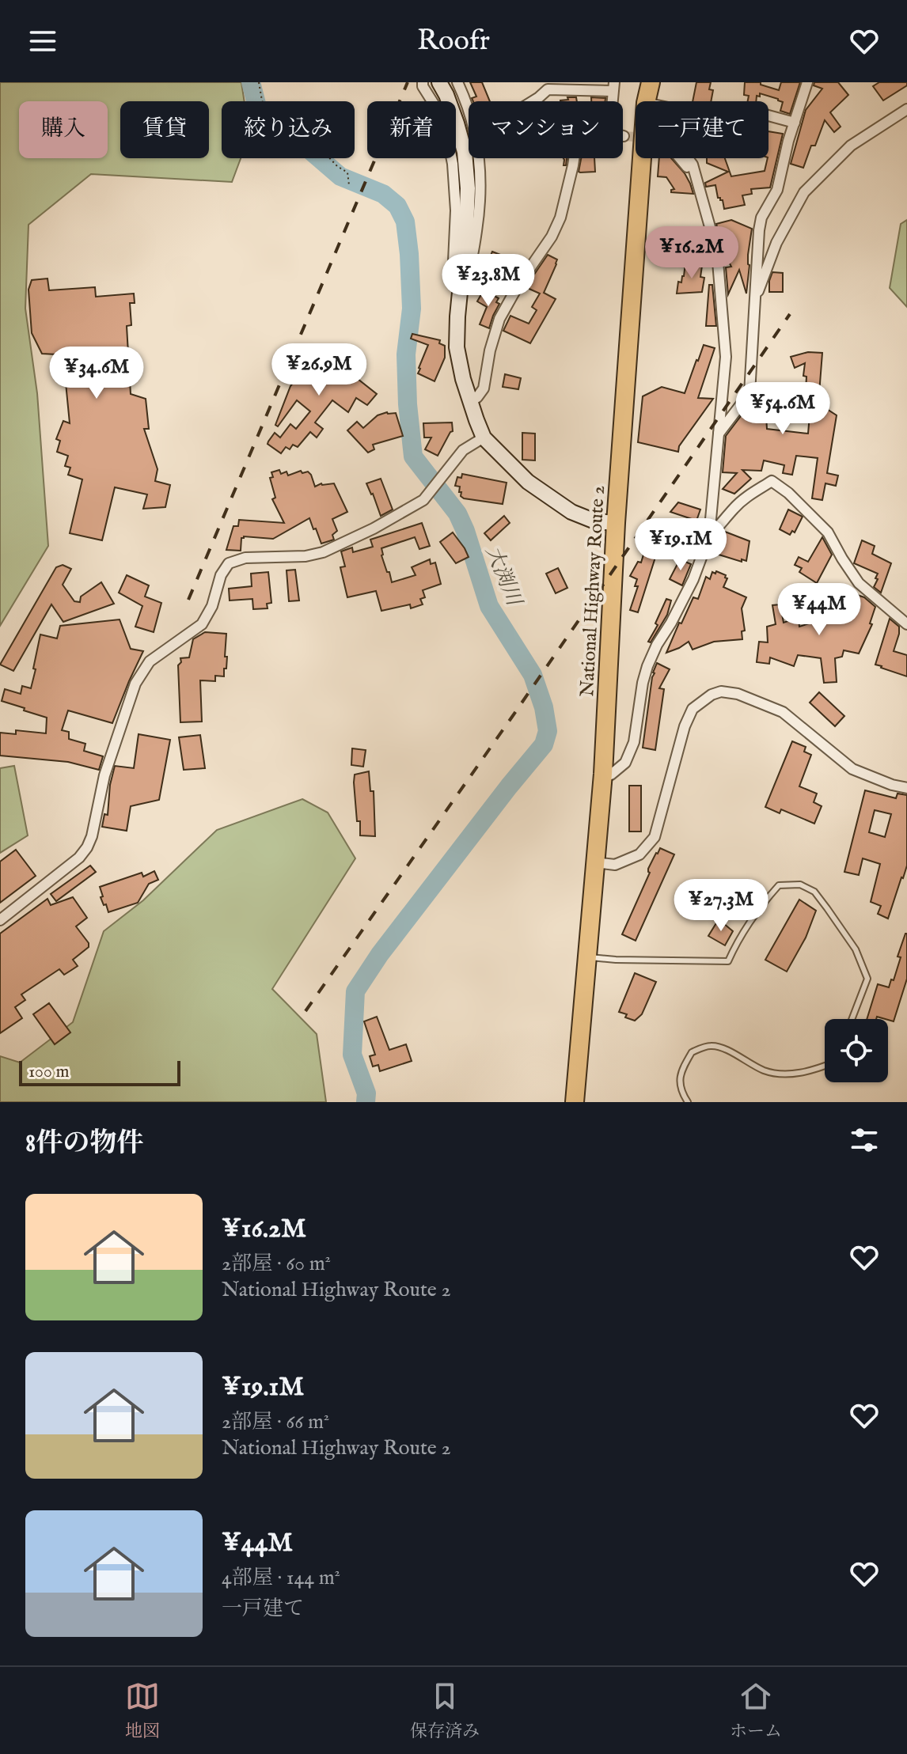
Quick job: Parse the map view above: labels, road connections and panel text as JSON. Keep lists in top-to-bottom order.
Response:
{
  "streets": {
    "highway": ["National Highway Route 2"]
  },
  "water": ["大渕川"],
  "scale_bar": "100 m",
  "page": {
    "header": "Roofr",
    "chip": [
      "購入",
      "賃貸",
      "絞り込み",
      "新着",
      "マンション",
      "一戸建て"
    ],
    "price": [
      "¥16.2M",
      "¥23.8M",
      "¥26.9M",
      "¥34.6M",
      "¥54.6M",
      "¥19.1M",
      "¥44M",
      "¥27.3M"
    ],
    "scale": "100 m",
    "heading": "8件の物件",
    "list": [
      {
        "name": "¥16.2M",
        "note": "2部屋 · 60 m² · National Highway Route 2"
      },
      {
        "name": "¥19.1M",
        "note": "2部屋 · 66 m² · National Highway Route 2"
      },
      {
        "name": "¥44M",
        "note": "4部屋 · 144 m² · 一戸建て"
      }
    ],
    "tabs": ["地図", "保存済み", "ホーム"]
  }
}
